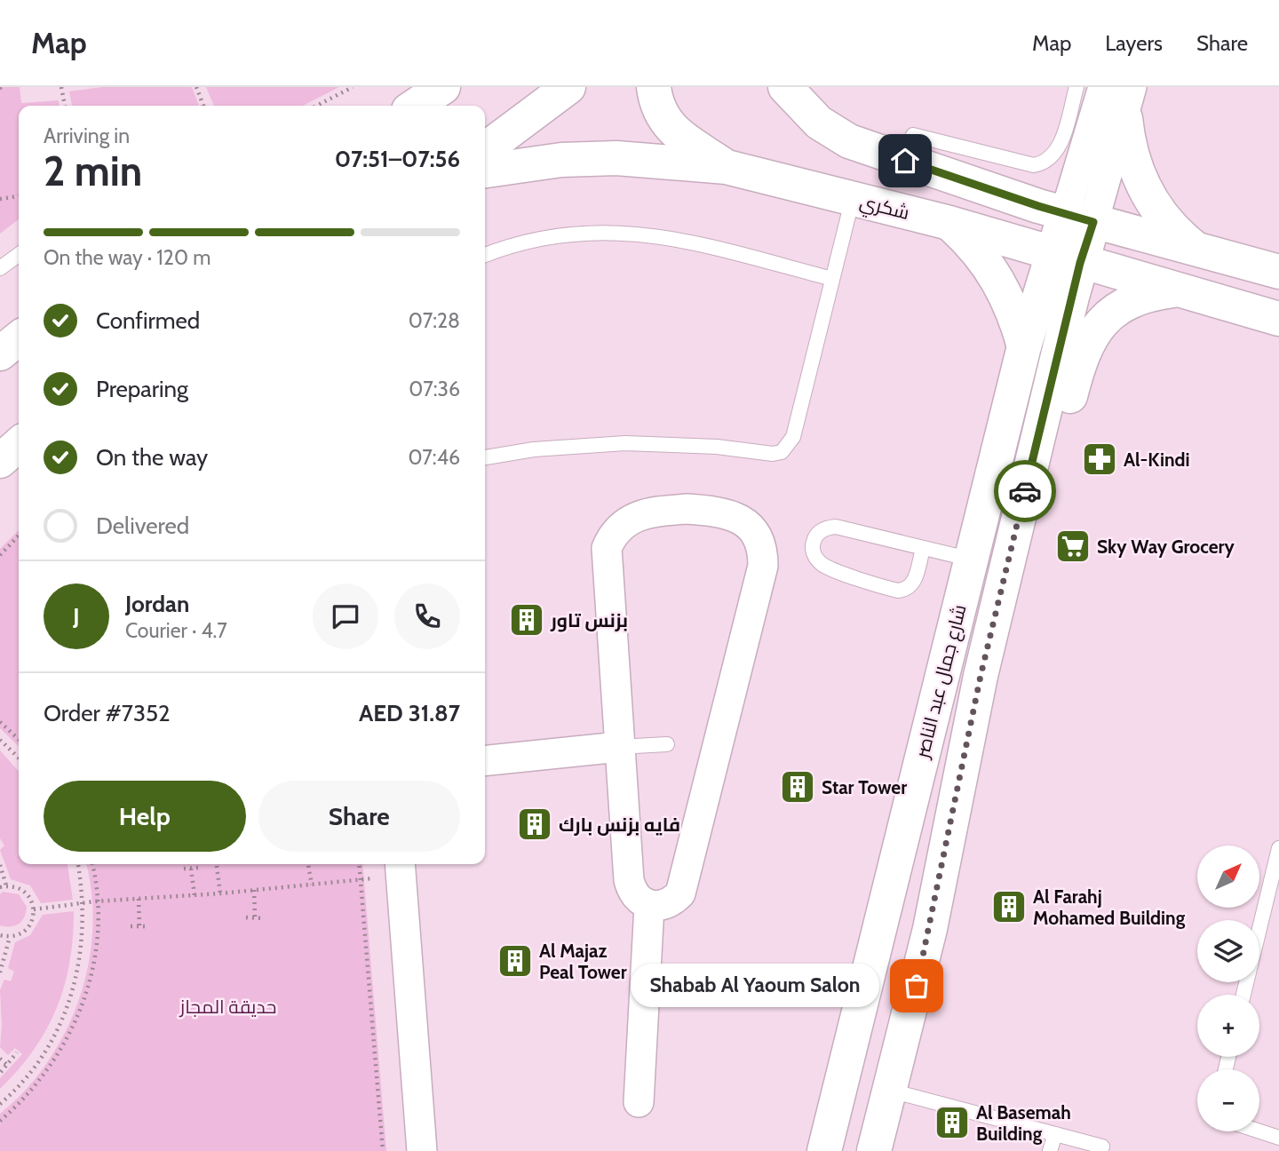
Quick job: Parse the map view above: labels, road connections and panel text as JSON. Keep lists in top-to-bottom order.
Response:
{
  "streets": {
    "street": ["شكري", "شارع جمال عبد الناصر"]
  },
  "crossings": [
    ["شكري", "شارع جمال عبد الناصر"]
  ],
  "parks": ["حديقة المجاز"],
  "places": {
    "pharmacy": ["Al-Kindi"],
    "supermarket": ["Sky Way Grocery"],
    "building": [
      "بزنس تاور",
      "Star Tower",
      "فايه بزنس بارك",
      "Al Farahj Mohamed Building",
      "Al Majaz Peal Tower",
      "Al Basemah Building"
    ],
    "other": ["Shabab Al Yaoum Salon"]
  },
  "north": "top right",
  "page": {
    "header": "Map",
    "nav": ["Map", "Layers", "Share"],
    "heading": ["2 min", "Arriving in", "07:51–07:56"],
    "panel": [
      "Jordan",
      "Courier · 4.7",
      "Order #7352",
      "AED 31.87"
    ],
    "bar": "On the way · 120 m",
    "list": [
      ["Confirmed", "07:28"],
      ["Preparing", "07:36"],
      ["On the way", "07:46"],
      "Delivered"
    ],
    "round": "J",
    "buttons": ["Help", "Share"],
    "map_buttons": ["+", "−"],
    "bubble": "Shabab Al Yaoum Salon"
  }
}
